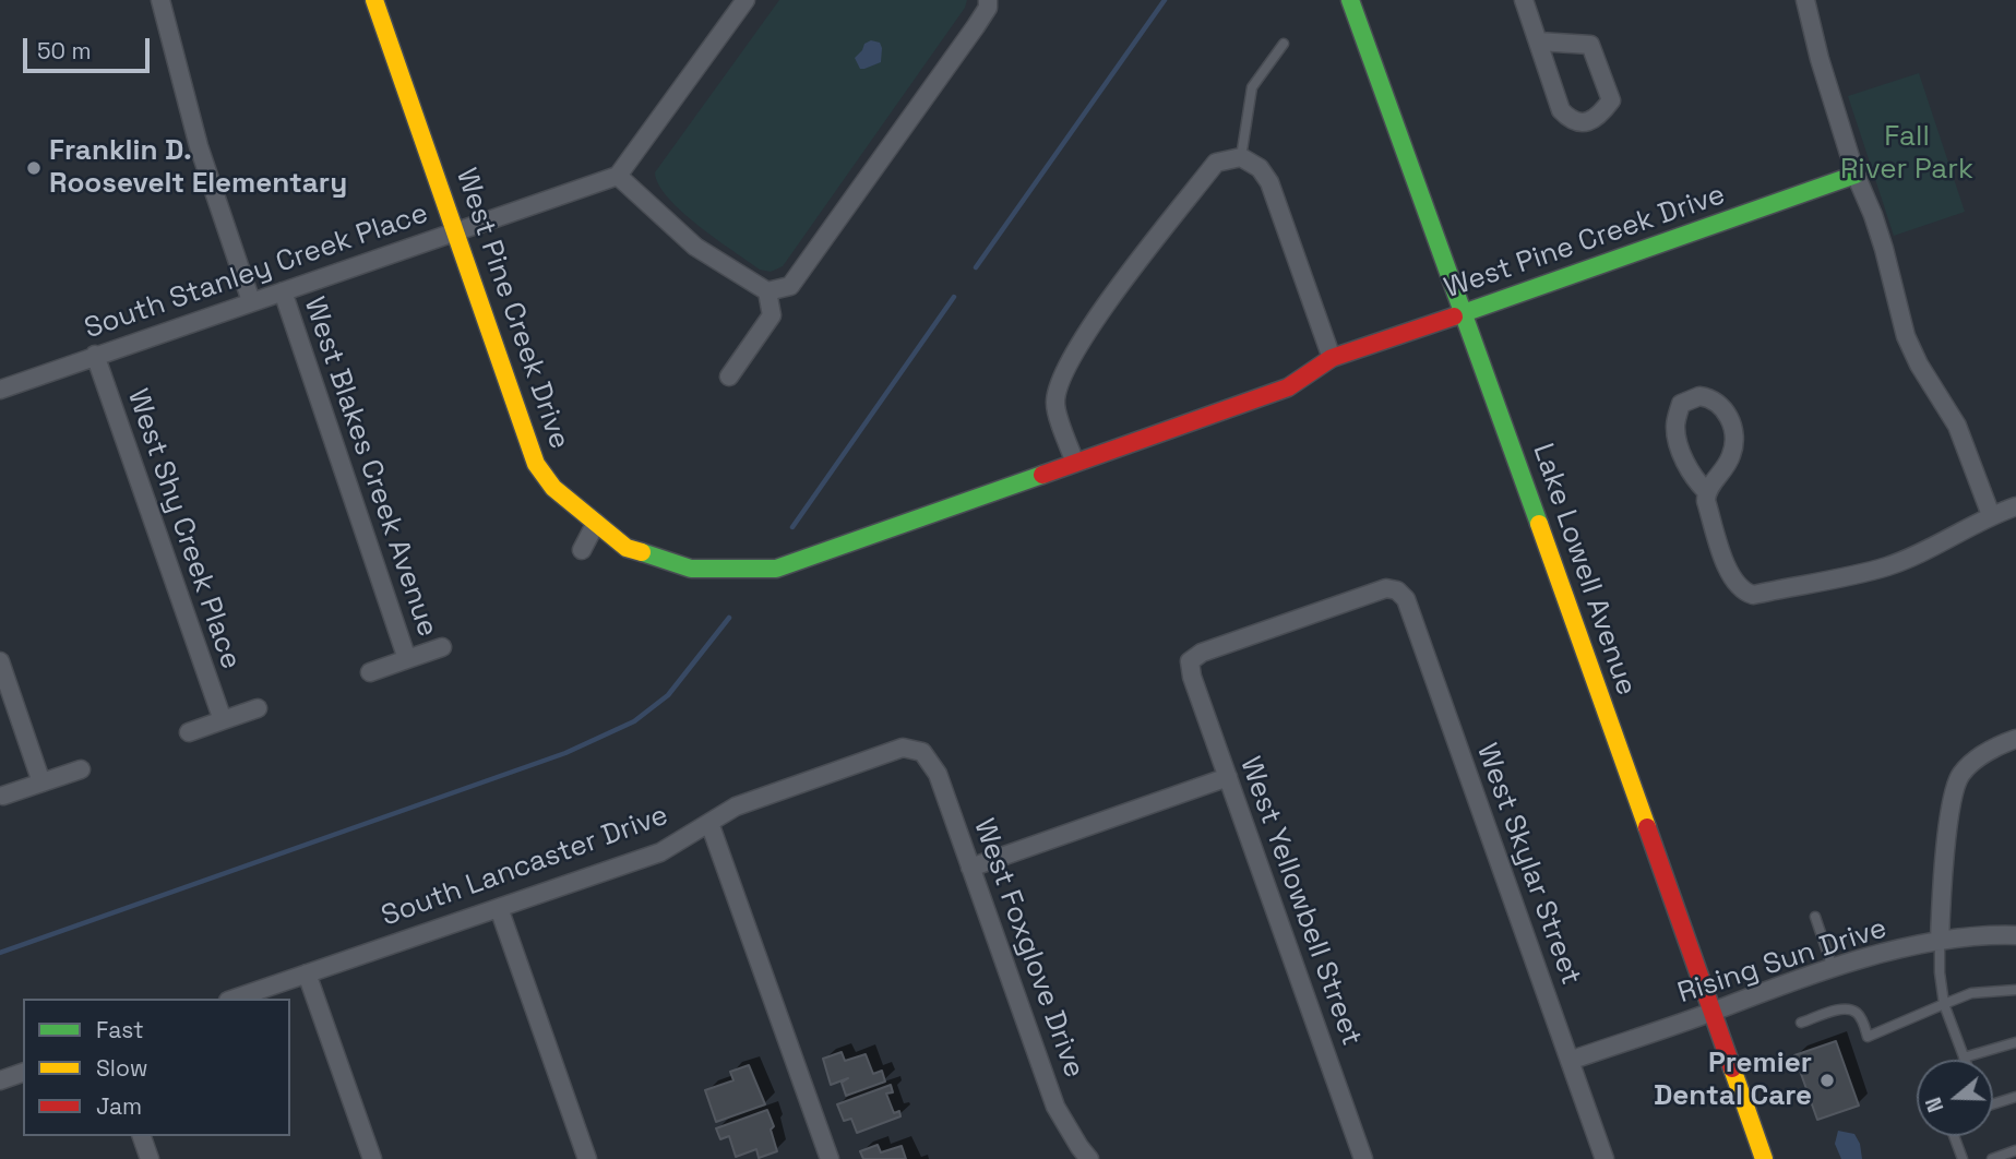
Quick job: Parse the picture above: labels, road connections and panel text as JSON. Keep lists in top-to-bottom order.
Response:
{
  "streets": {
    "street": [
      "West Pine Creek Drive",
      "South Stanley Creek Place",
      "West Blakes Creek Avenue",
      "West Shy Creek Place",
      "Lake Lowell Avenue",
      "West Skylar Street",
      "South Lancaster Drive",
      "West Yellowbell Street",
      "West Foxglove Drive",
      "Rising Sun Drive"
    ]
  },
  "crossings": [
    ["West Pine Creek Drive", "South Stanley Creek Place"],
    ["West Pine Creek Drive", "Lake Lowell Avenue"],
    ["South Stanley Creek Place", "West Blakes Creek Avenue"],
    ["South Stanley Creek Place", "West Shy Creek Place"],
    ["Lake Lowell Avenue", "Rising Sun Drive"],
    ["West Skylar Street", "West Yellowbell Street"],
    ["West Skylar Street", "Rising Sun Drive"],
    ["South Lancaster Drive", "West Foxglove Drive"]
  ],
  "parks": ["Fall River Park"],
  "places": ["Franklin D. Roosevelt Elementary", "Premier Dental Care"],
  "legend": ["Fast", "Slow", "Jam"],
  "scale_bar": "50 m",
  "north": "left"
}
